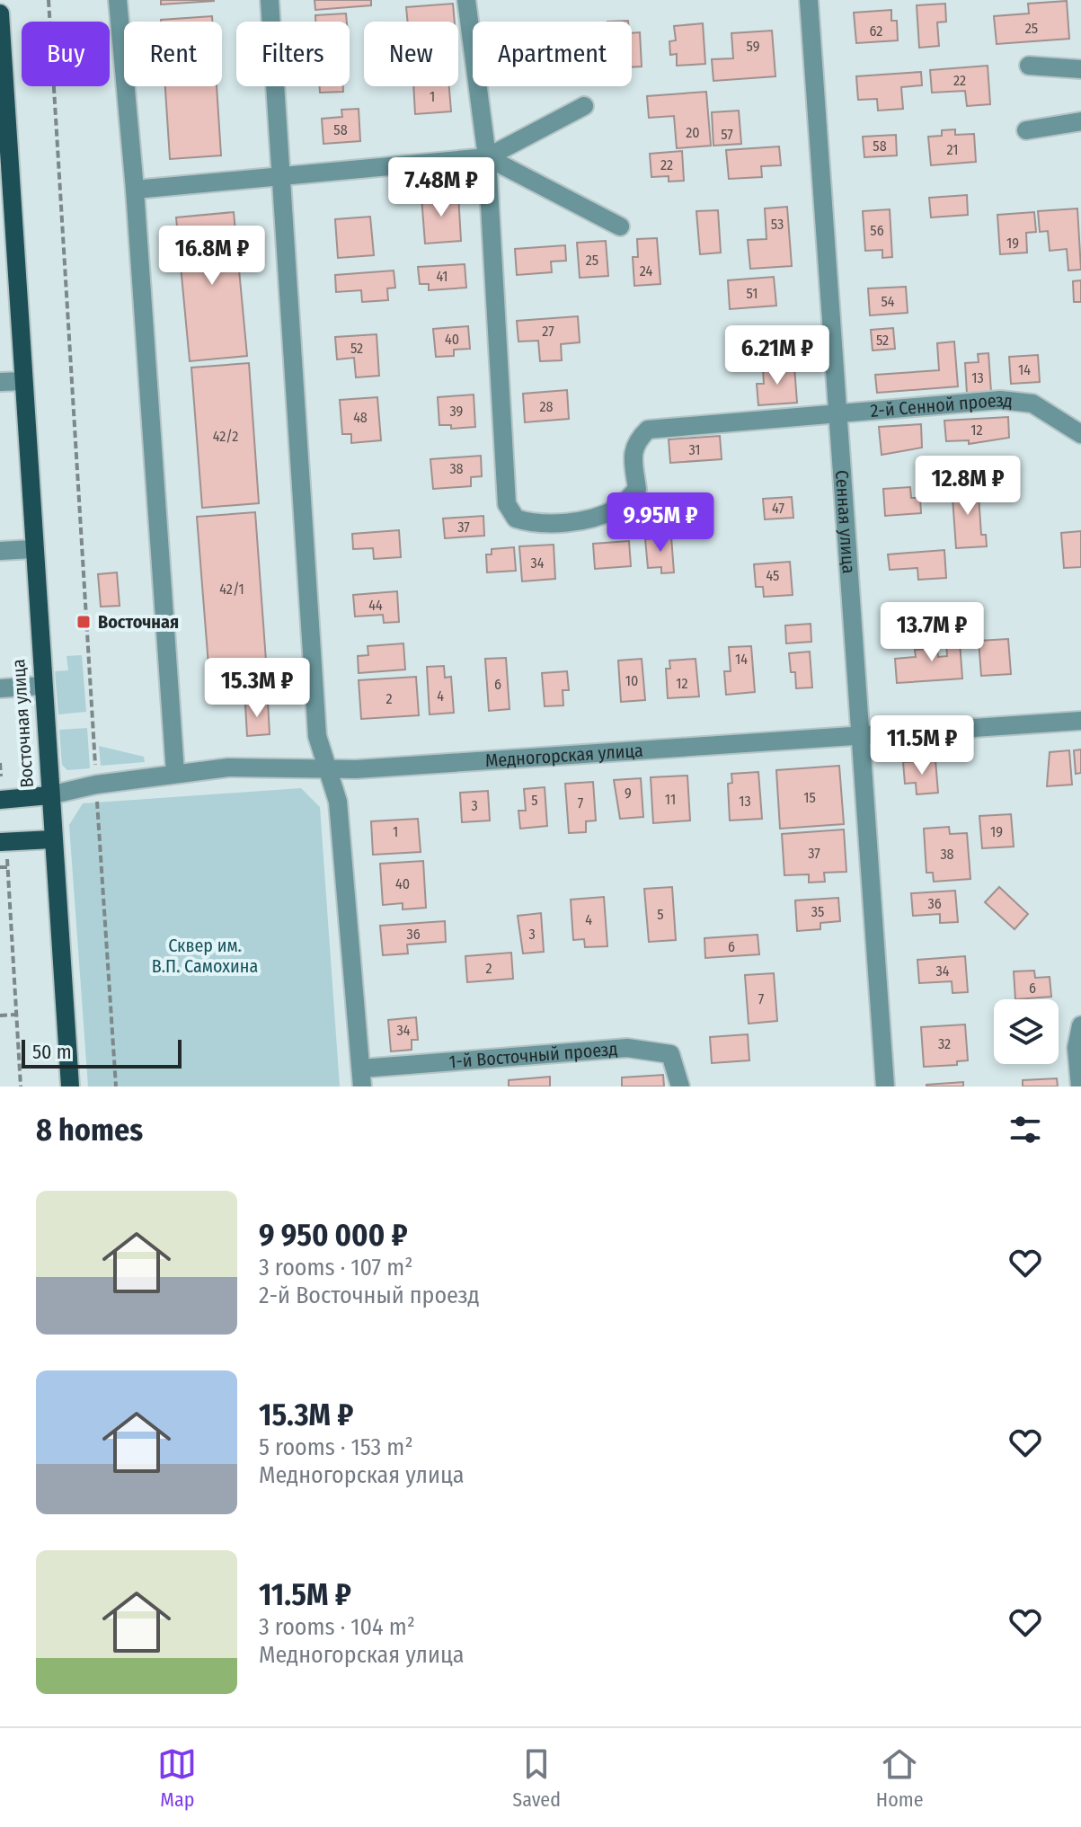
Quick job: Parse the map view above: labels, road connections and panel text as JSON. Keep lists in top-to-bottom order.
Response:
{
  "streets": {
    "main road": ["Восточная улица"],
    "street": [
      "2-й Сенной проезд",
      "Сенная улица",
      "Медногорская улица",
      "1-й Восточный проезд"
    ]
  },
  "crossings": [
    ["2-й Сенной проезд", "Сенная улица"],
    ["Сенная улица", "Медногорская улица"],
    ["Восточная улица", "Медногорская улица"]
  ],
  "parks": ["Сквер им. В.П. Самохина"],
  "places": {
    "transit": ["Восточная"]
  },
  "house_numbers": [
    "25",
    "62",
    "59",
    "22",
    "1",
    "58",
    "20",
    "57",
    "58",
    "21",
    "22",
    "53",
    "56",
    "19",
    "25",
    "24",
    "41",
    "51",
    "54",
    "27",
    "40",
    "52",
    "52",
    "14",
    "13",
    "28",
    "39",
    "48",
    "12",
    "42/2",
    "31",
    "38",
    "47",
    "37",
    "34",
    "45",
    "42/1",
    "44",
    "14",
    "10",
    "12",
    "6",
    "4",
    "2",
    "9",
    "15",
    "11",
    "5",
    "13",
    "7",
    "3",
    "1",
    "19",
    "37",
    "38",
    "40",
    "36",
    "35",
    "5",
    "4",
    "36",
    "3",
    "6",
    "2",
    "34",
    "6",
    "7",
    "34",
    "32"
  ],
  "scale_bar": "50 m",
  "page": {
    "chip": [
      "Buy",
      "Rent",
      "Filters",
      "New",
      "Apartment"
    ],
    "price": [
      "7.48M ₽",
      "16.8M ₽",
      "6.21M ₽",
      "12.8M ₽",
      "9.95M ₽",
      "13.7M ₽",
      "15.3M ₽",
      "11.5M ₽"
    ],
    "scale": "50 m",
    "heading": "8 homes",
    "list": [
      {
        "name": "9 950 000 ₽",
        "note": "3 rooms · 107 m² · 2-й Восточный проезд"
      },
      {
        "name": "15.3M ₽",
        "note": "5 rooms · 153 m² · Медногорская улица"
      },
      {
        "name": "11.5M ₽",
        "note": "3 rooms · 104 m² · Медногорская улица"
      }
    ],
    "tabs": ["Map", "Saved", "Home"]
  }
}
